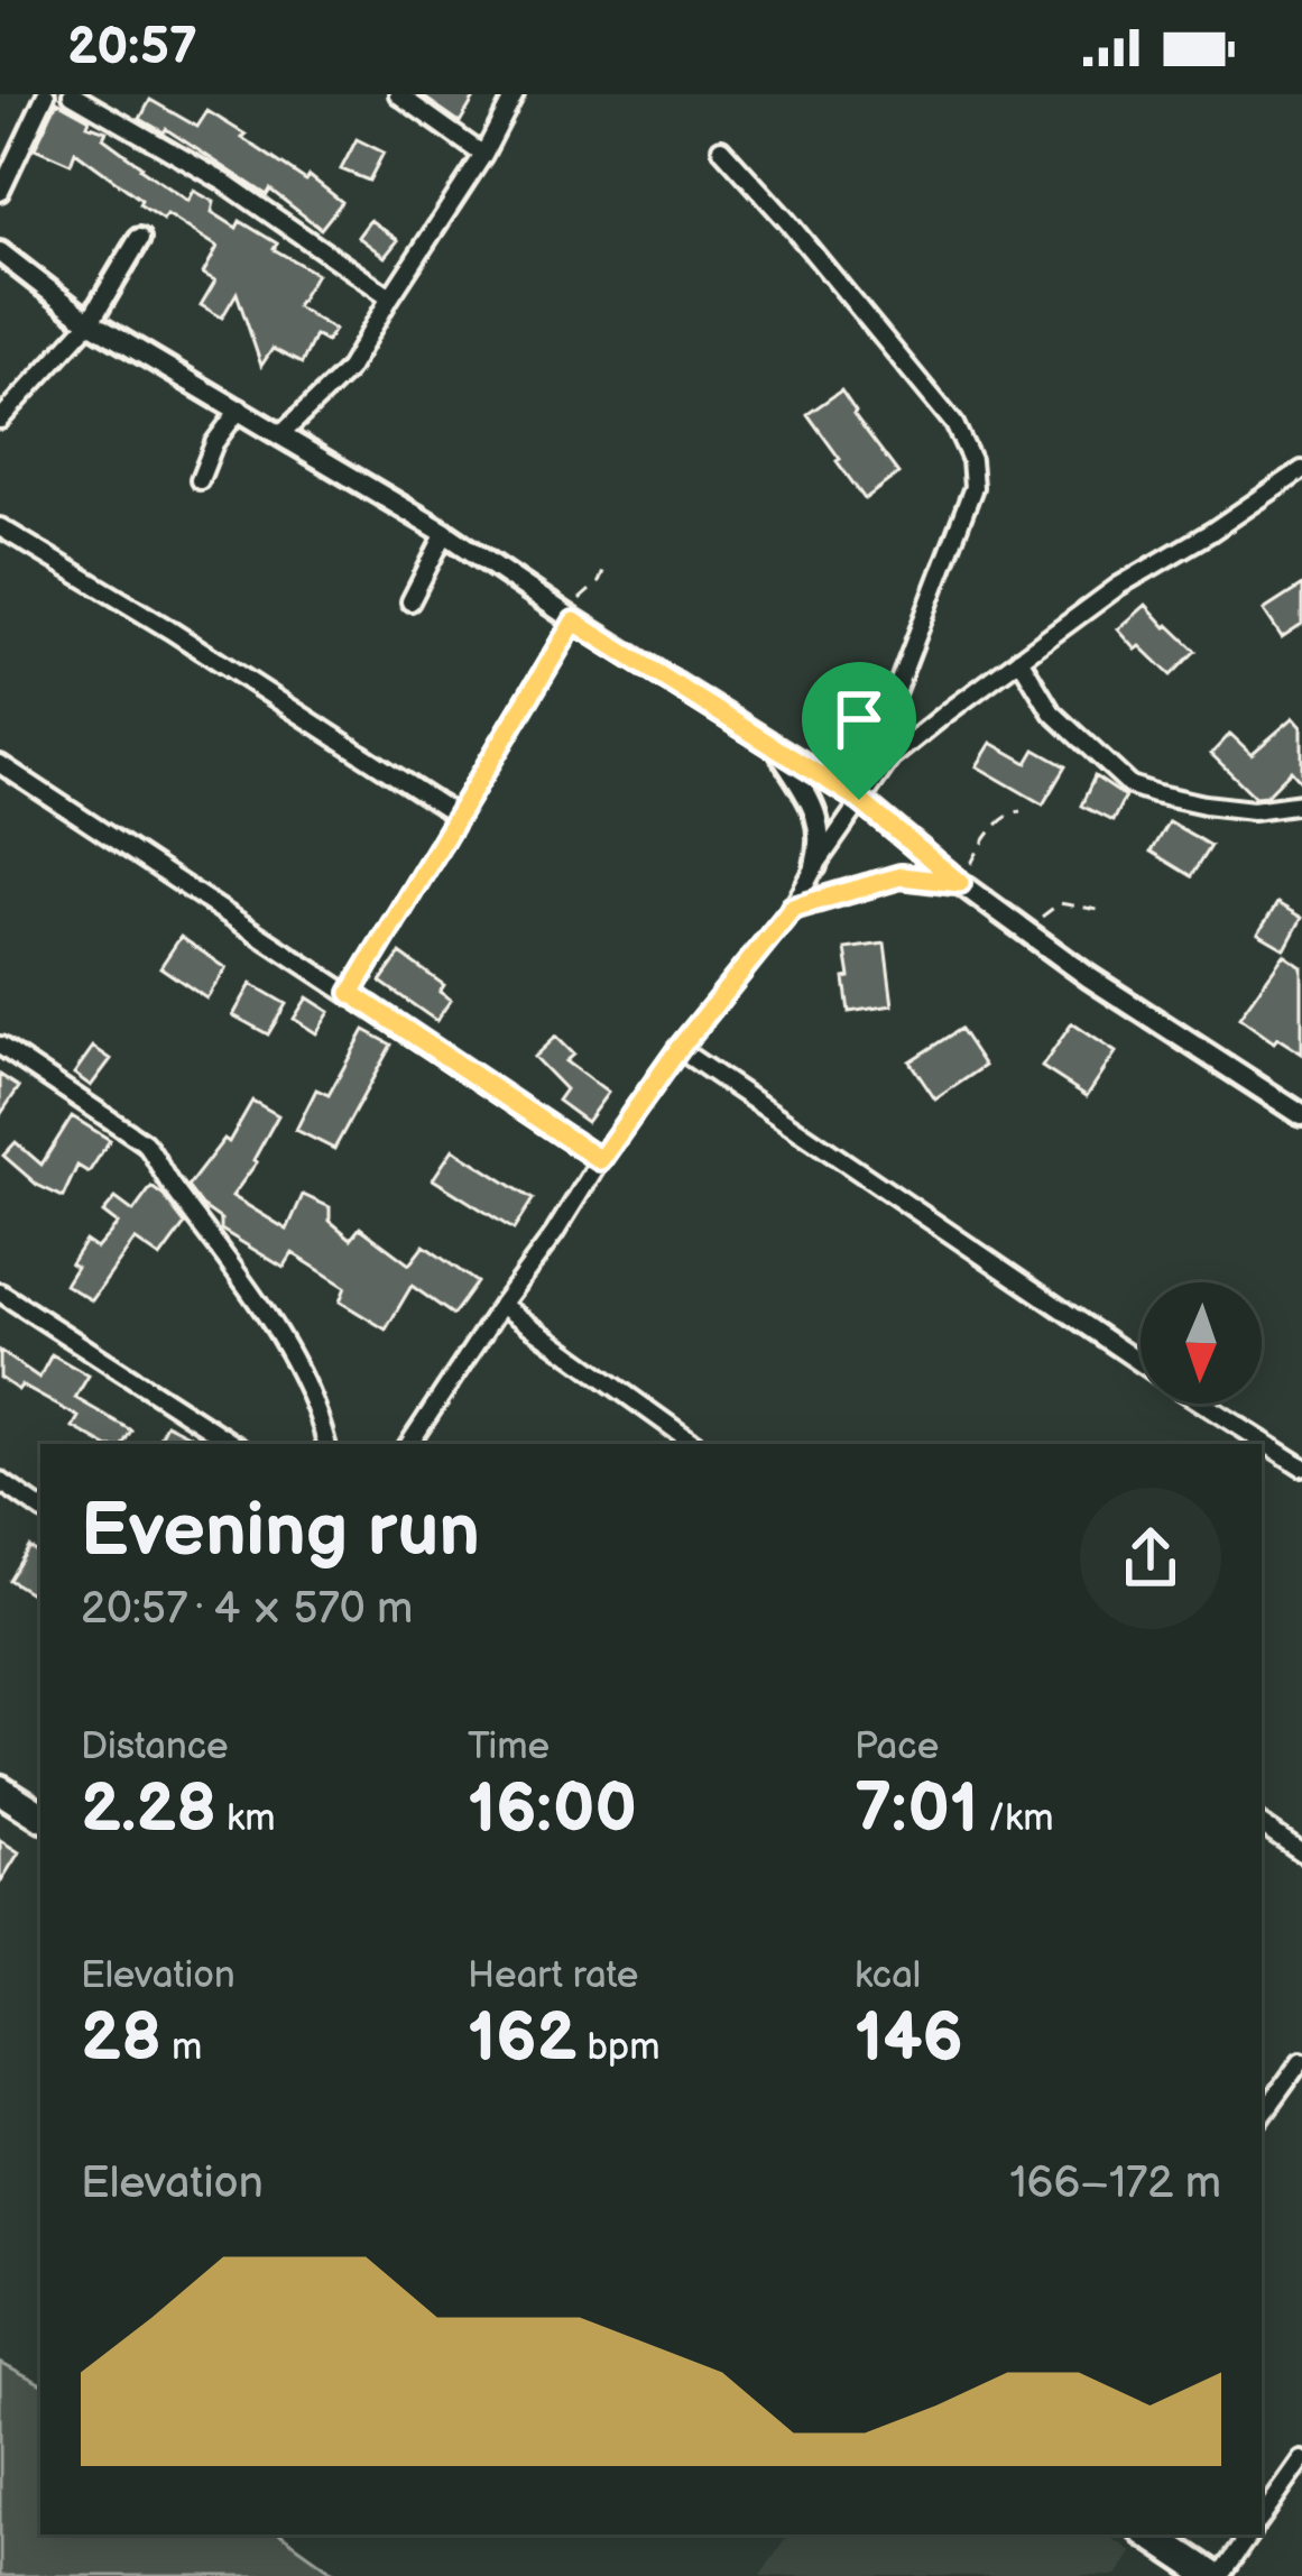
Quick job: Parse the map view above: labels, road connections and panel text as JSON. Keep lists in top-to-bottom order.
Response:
{
  "north": "bottom",
  "page": {
    "status": "20:57",
    "heading": ["Evening run", "20:57 · 4 × 570 m"],
    "stats": [
      ["Distance", "2.28 km"],
      ["Time", "16:00"],
      ["Pace", "7:01 /km"],
      ["Elevation", "28 m"],
      ["Heart rate", "162 bpm"],
      ["kcal", "146"]
    ],
    "chart": ["Elevation", "166–172 m"]
  }
}
